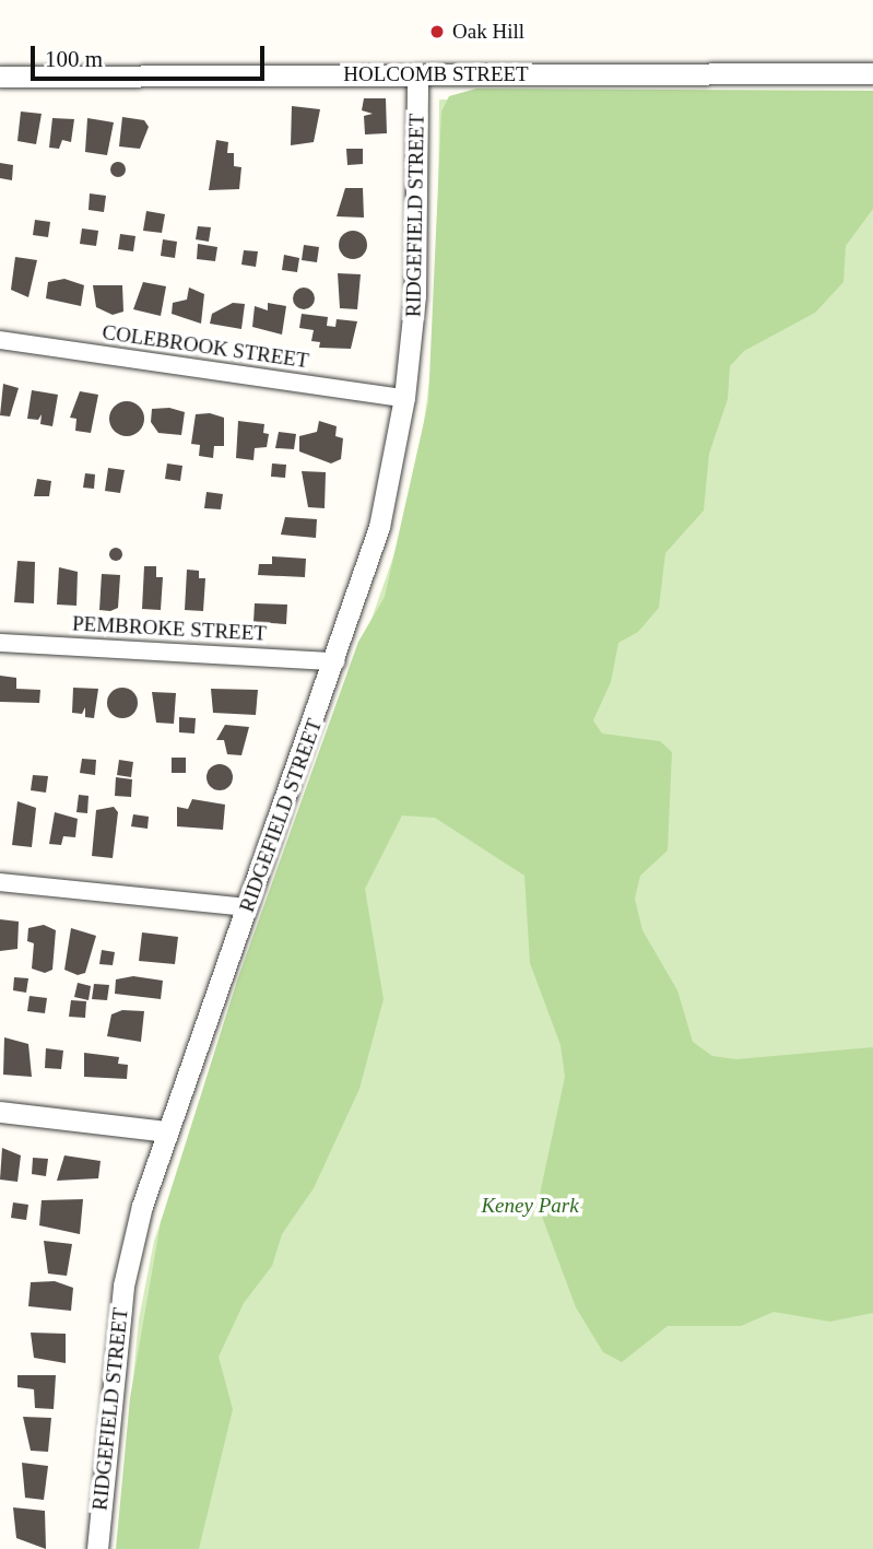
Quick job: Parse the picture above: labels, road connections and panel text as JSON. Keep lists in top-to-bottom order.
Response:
{
  "streets": {
    "street": [
      "HOLCOMB STREET",
      "RIDGEFIELD STREET",
      "COLEBROOK STREET",
      "PEMBROKE STREET"
    ]
  },
  "crossings": [
    ["HOLCOMB STREET", "RIDGEFIELD STREET"],
    ["RIDGEFIELD STREET", "COLEBROOK STREET"],
    ["RIDGEFIELD STREET", "PEMBROKE STREET"]
  ],
  "parks": ["Keney Park"],
  "places": ["Oak Hill"],
  "scale_bar": "100 m"
}
